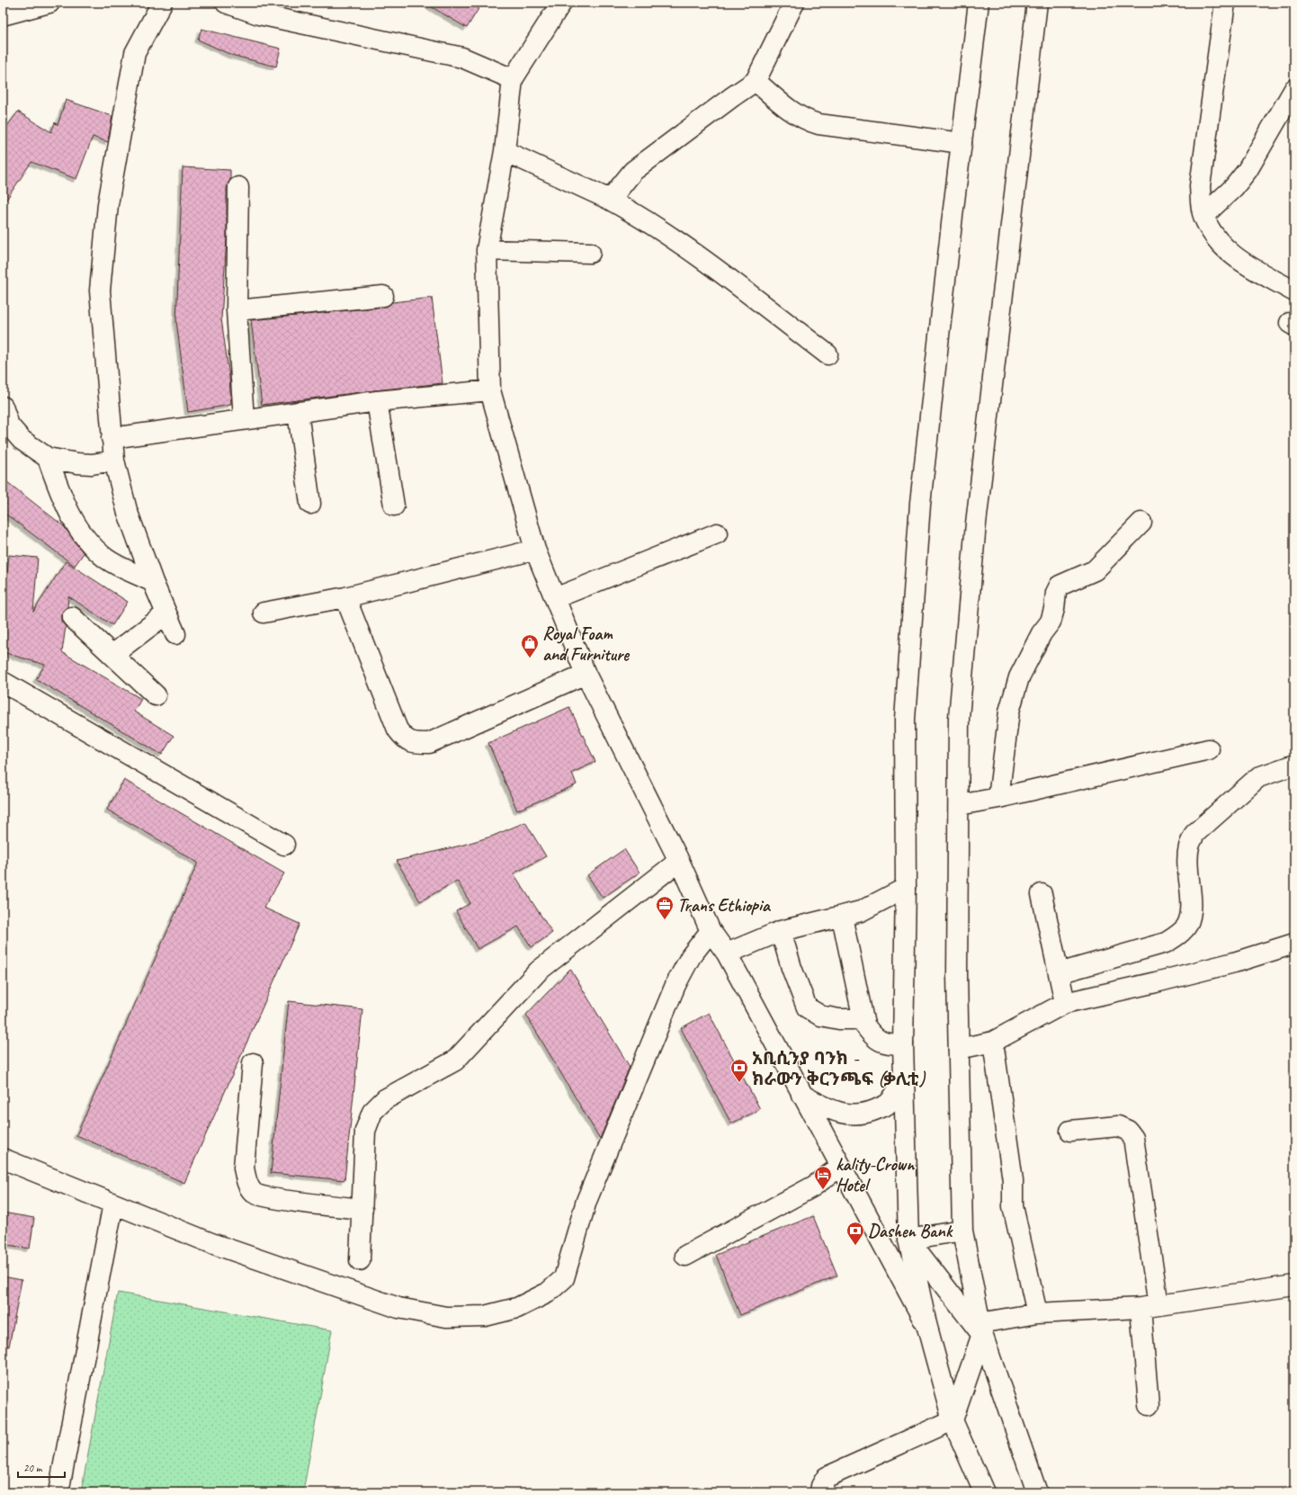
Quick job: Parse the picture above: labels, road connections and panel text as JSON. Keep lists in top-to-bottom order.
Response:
{
  "places": {
    "shop": ["Royal Foam and Furniture"],
    "office": ["Trans Ethiopia"],
    "bank": ["አቢሲንያ ባንክ - ክራውን ቅርንጫፍ (ቃሊቲ)", "Dashen Bank"],
    "hotel": ["kality-Crown Hotel"]
  },
  "scale_bar": "20 m"
}
